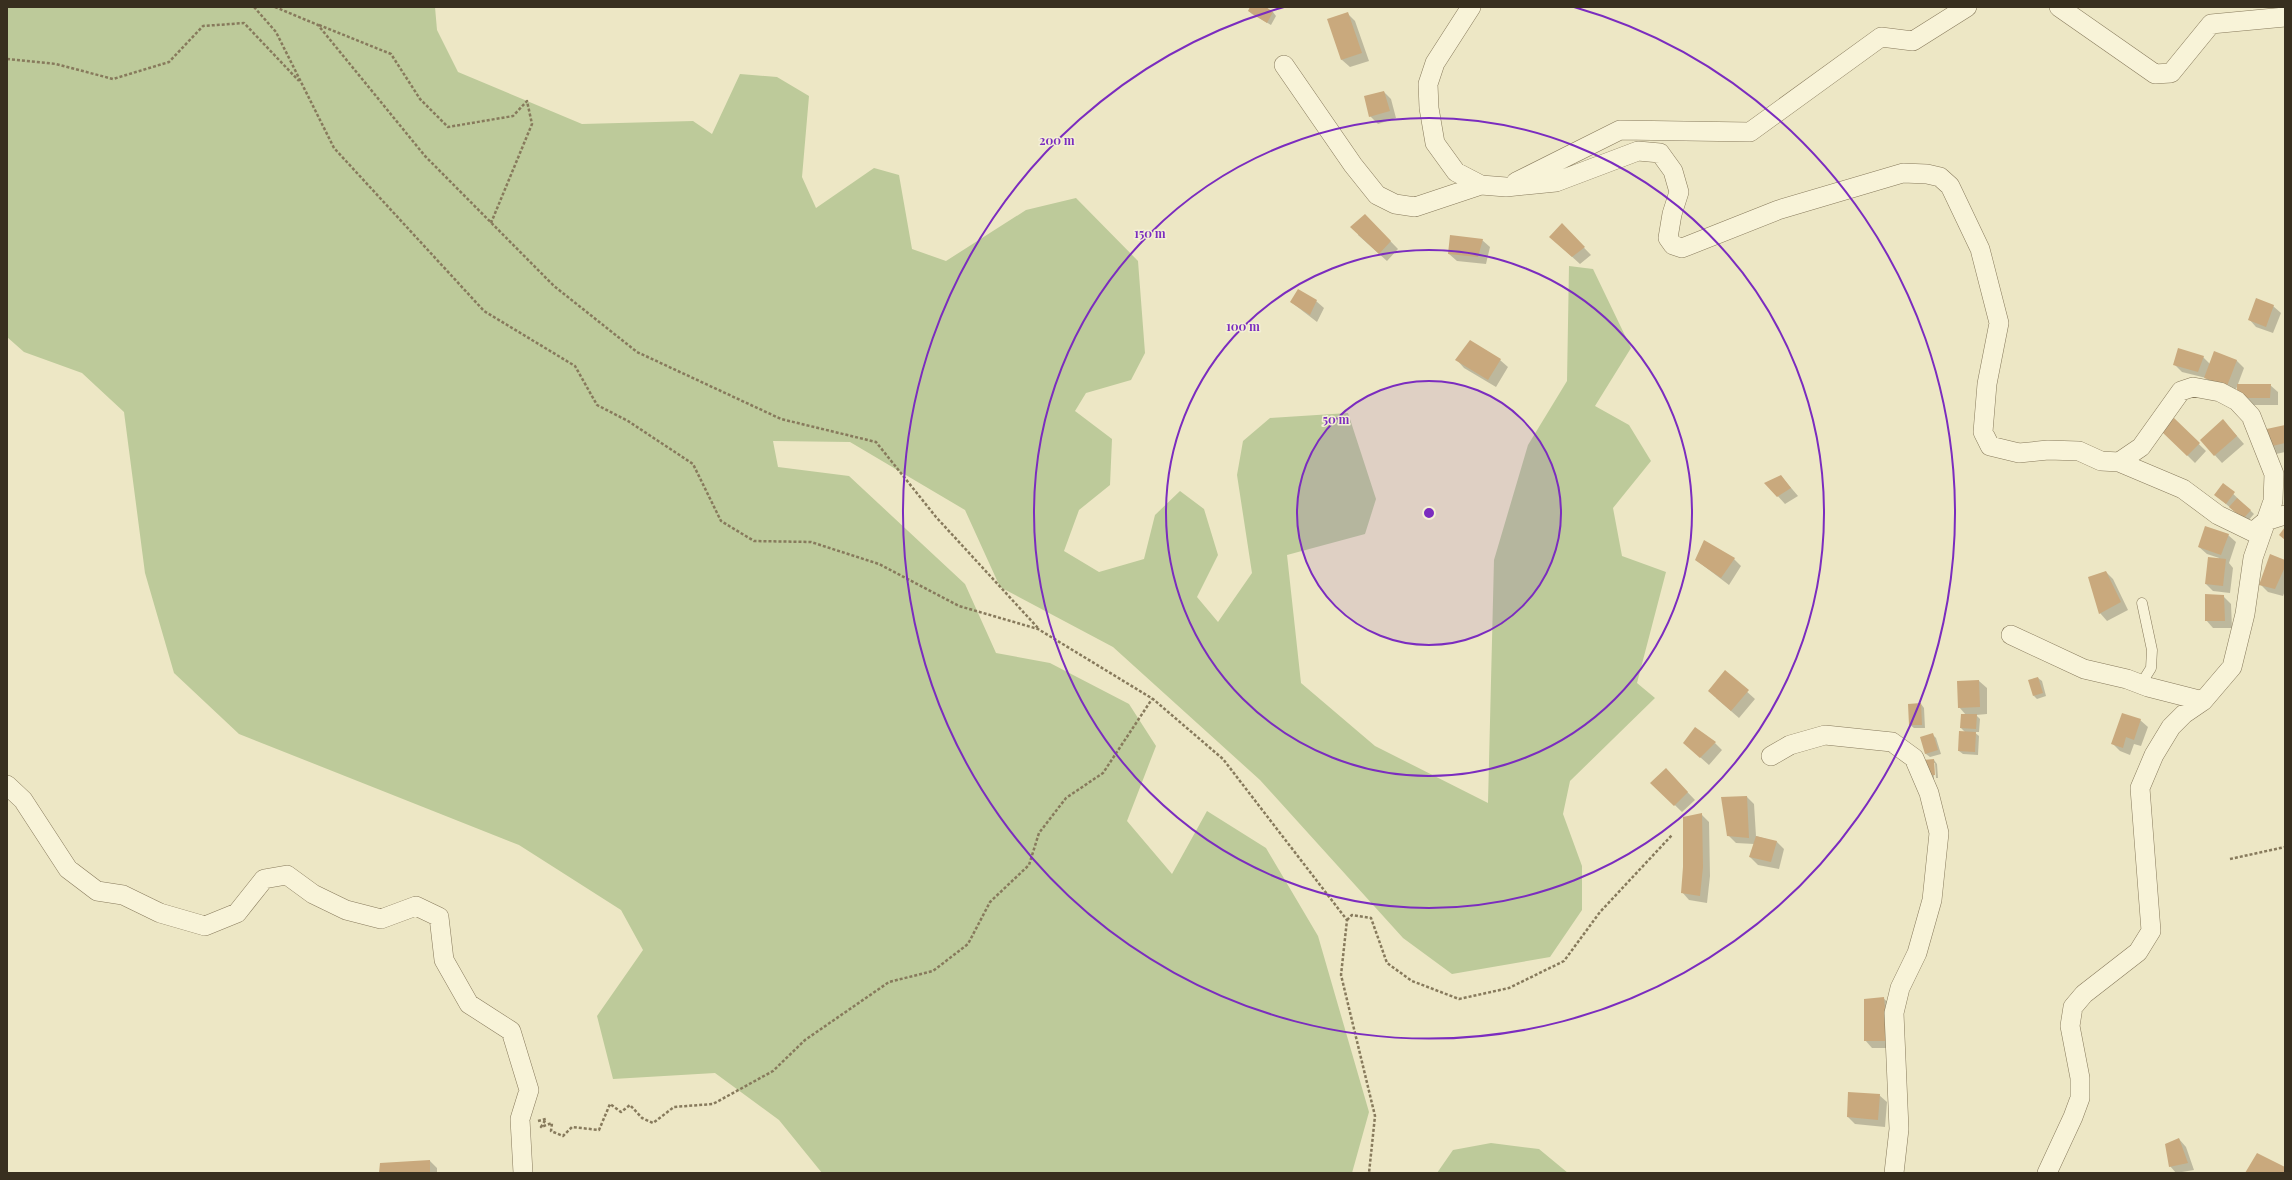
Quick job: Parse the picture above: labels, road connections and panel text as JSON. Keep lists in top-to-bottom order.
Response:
{
  "rings": [
    "200 m",
    "150 m",
    "100 m",
    "50 m"
  ]
}
